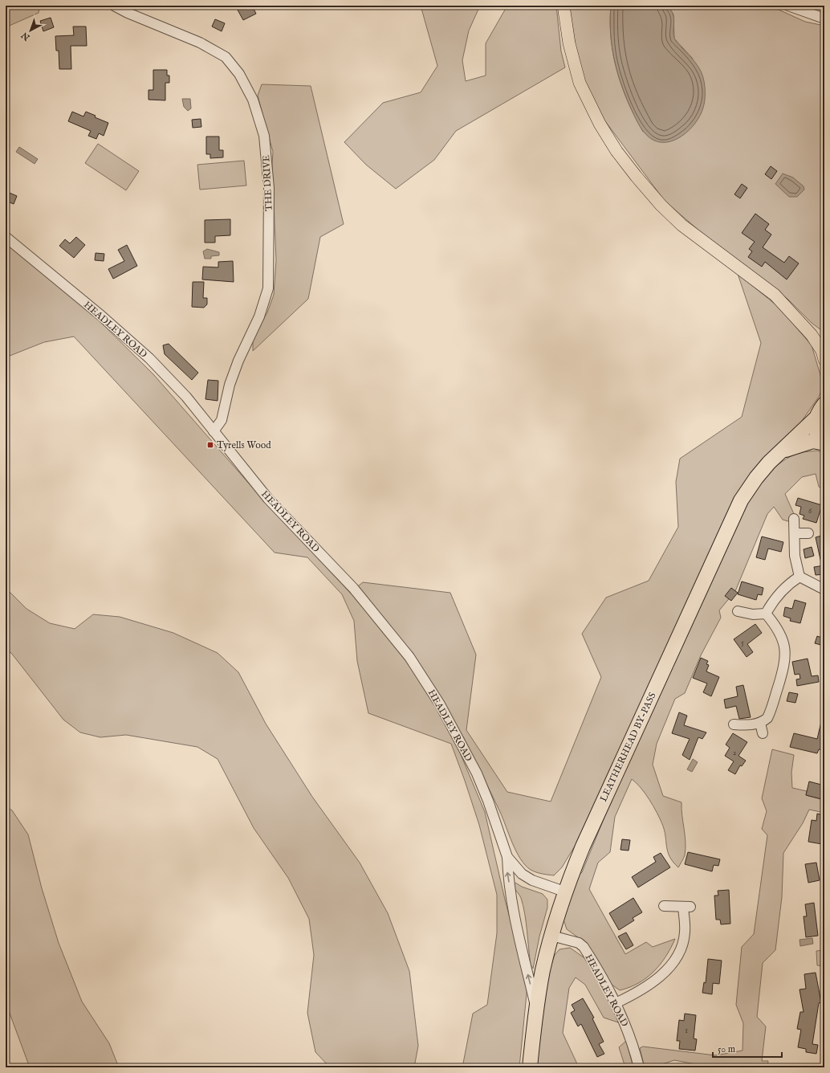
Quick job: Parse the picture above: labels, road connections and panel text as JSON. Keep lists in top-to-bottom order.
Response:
{
  "streets": {
    "highway": ["LEATHERHEAD BY-PASS"],
    "street": ["THE DRIVE", "HEADLEY ROAD"]
  },
  "crossings": [
    ["THE DRIVE", "HEADLEY ROAD"],
    ["HEADLEY ROAD", "LEATHERHEAD BY-PASS"]
  ],
  "places": {
    "transit": ["Tyrells Wood"]
  },
  "house_numbers": [
    "6",
    "5",
    "2",
    "1"
  ],
  "scale_bar": "50 m",
  "north": "bottom left"
}
